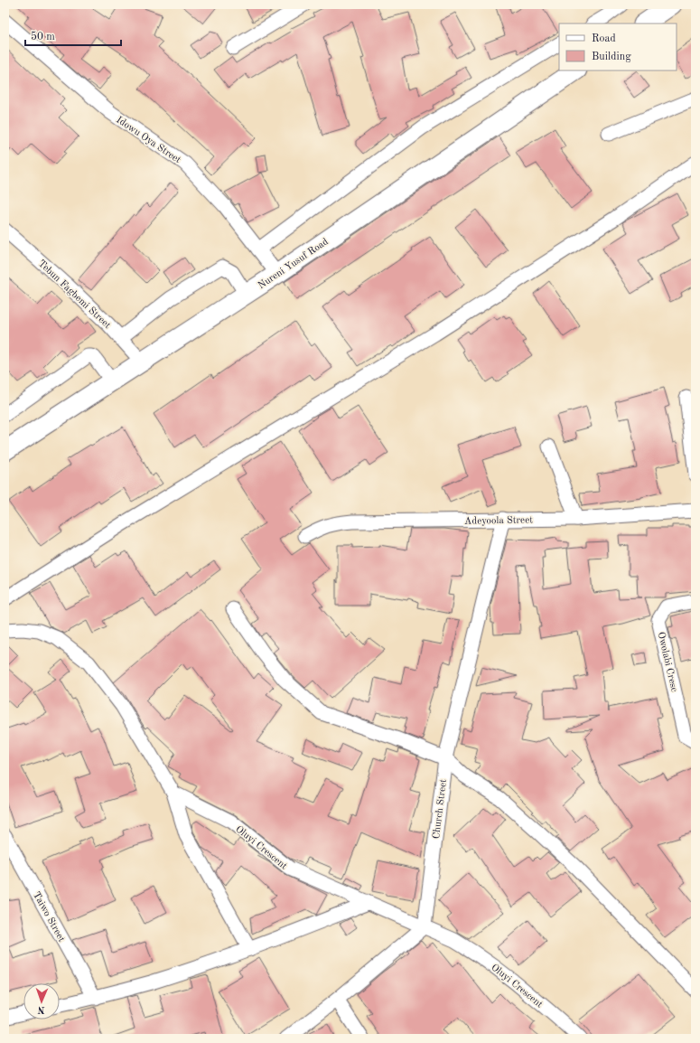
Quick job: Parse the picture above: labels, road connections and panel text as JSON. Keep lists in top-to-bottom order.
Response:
{
  "streets": {
    "street": [
      "Idowu Oya Street",
      "Nureni Yusuf Road",
      "Tebun Fagbemi Street",
      "Adeyoola Street",
      "Owolabi Cresc",
      "Church Street",
      "Oluyi Crescent",
      "Taiwo Street"
    ]
  },
  "crossings": [
    ["Idowu Oya Street", "Nureni Yusuf Road"],
    ["Nureni Yusuf Road", "Tebun Fagbemi Street"],
    ["Adeyoola Street", "Church Street"],
    ["Church Street", "Oluyi Crescent"]
  ],
  "legend": ["Road", "Building"],
  "scale_bar": "50 m",
  "north": "bottom"
}
